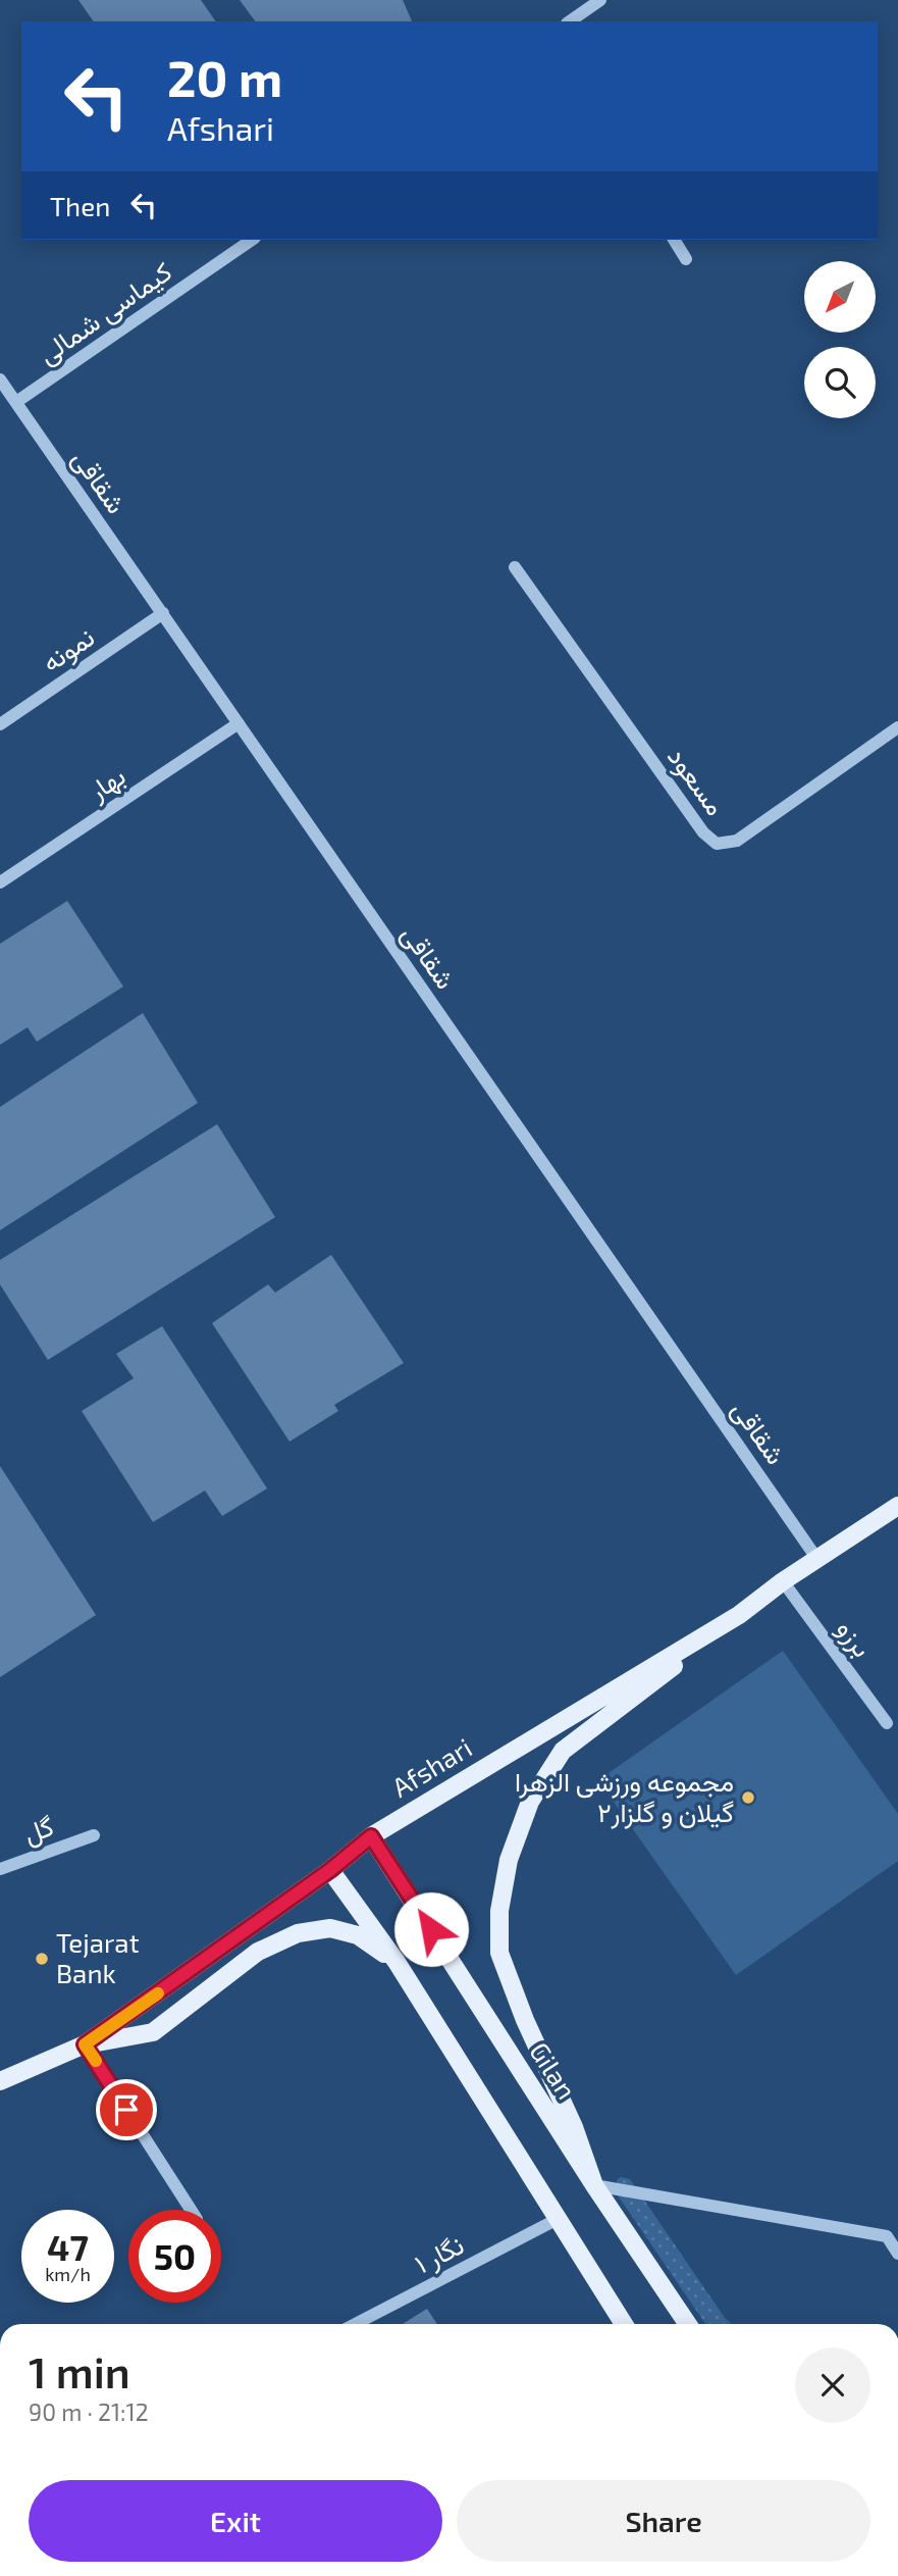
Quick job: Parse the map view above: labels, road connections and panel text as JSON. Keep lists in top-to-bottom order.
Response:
{
  "streets": {
    "main road": ["Afshari", "Gilan"],
    "street": [
      "کیماسی شمالی",
      "شقاقی",
      "نمونه",
      "مسعود",
      "بهار",
      "برزو",
      "گل",
      "نگار ۱"
    ]
  },
  "crossings": [
    ["کیماسی شمالی", "شقاقی"],
    ["شقاقی", "نمونه"],
    ["شقاقی", "بهار"],
    ["شقاقی", "Afshari"],
    ["برزو", "Afshari"],
    ["Afshari", "Gilan"]
  ],
  "places": ["مجموعه ورزشی الزهرا گیلان و گلزار۲", "Tejarat Bank"],
  "north": "bottom left",
  "page": {
    "turn": ["20 m", "Afshari"],
    "then": "Then",
    "speed": "47 km/h",
    "limit": "50",
    "heading": ["1 min", "90 m · 21:12"],
    "buttons": ["Exit", "Share"]
  }
}
